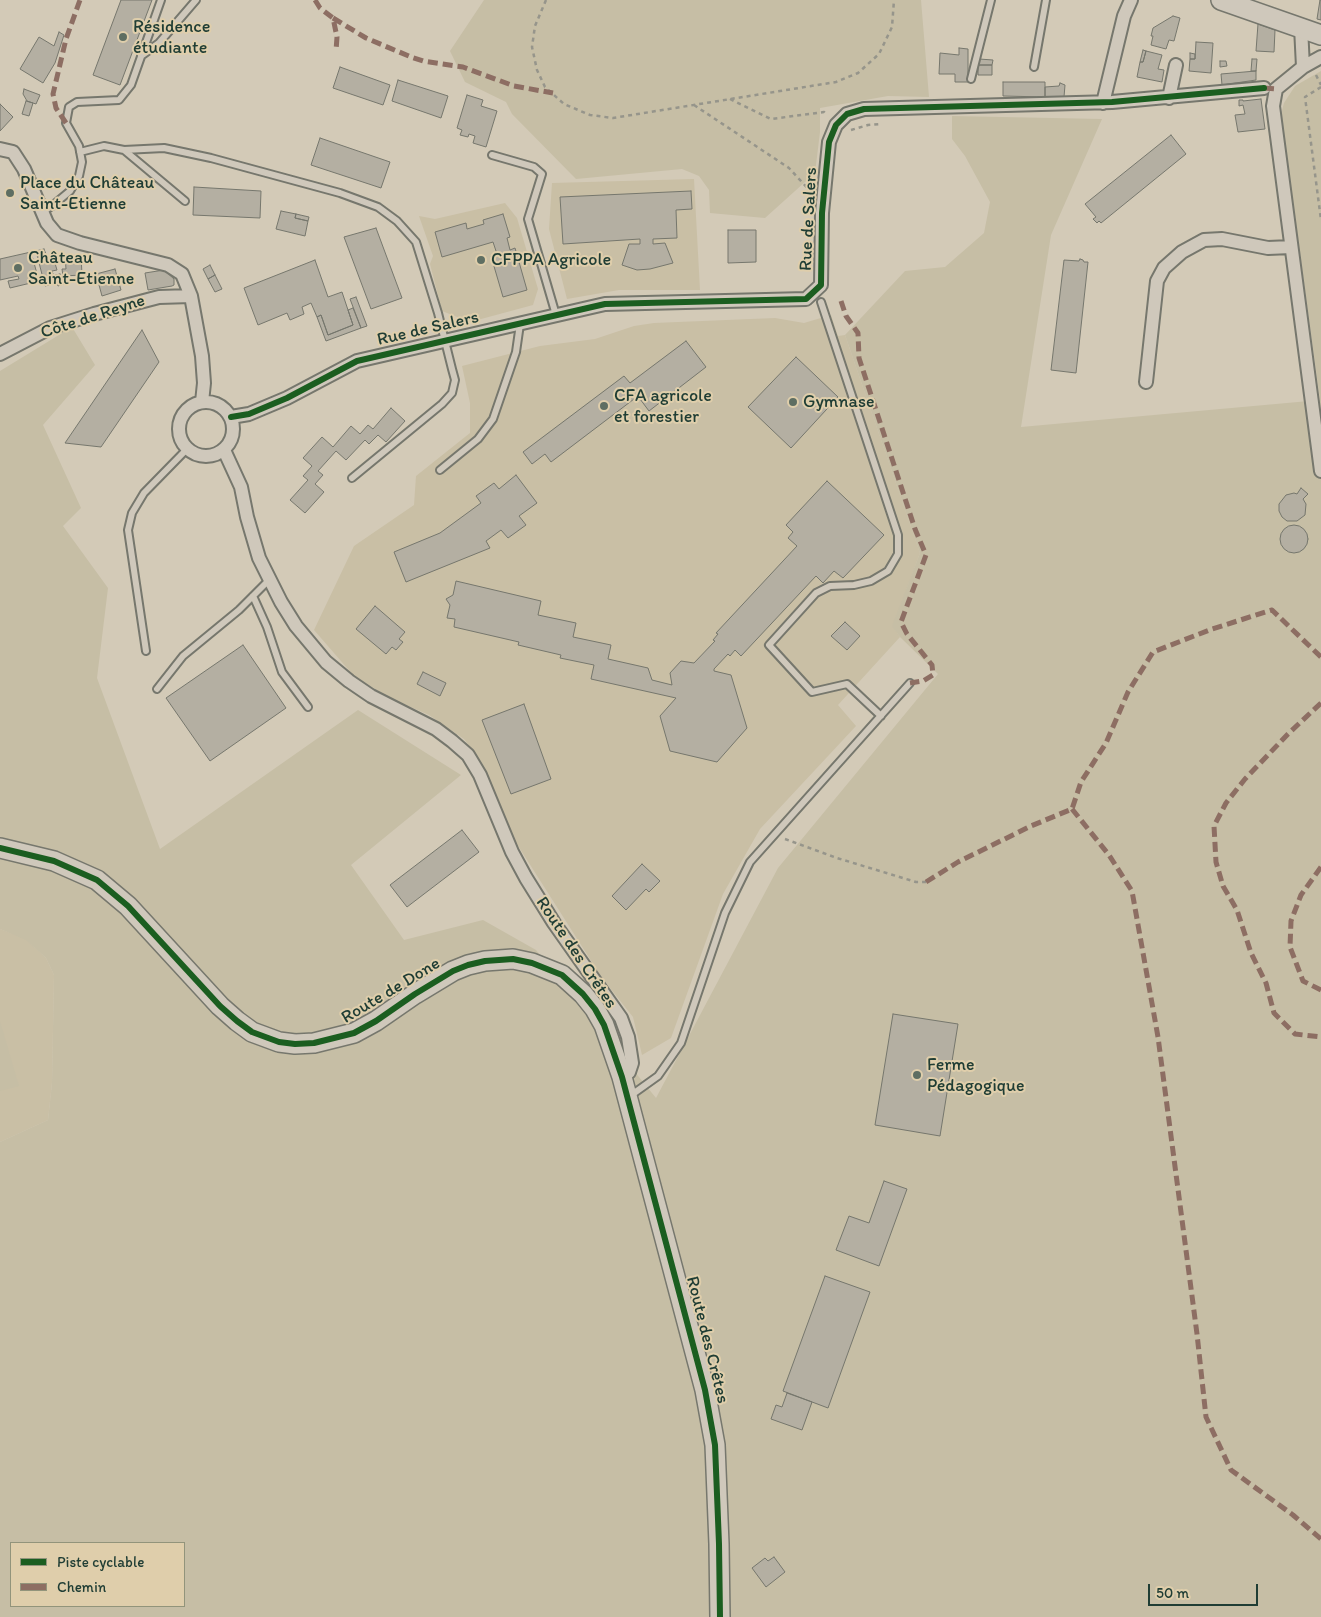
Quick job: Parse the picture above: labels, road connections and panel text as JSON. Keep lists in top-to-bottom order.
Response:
{
  "streets": {
    "street": [
      "Rue de Salers",
      "Côte de Reyne",
      "Route des Crêtes",
      "Route de Done"
    ]
  },
  "crossings": [
    ["Rue de Salers", "Route des Crêtes"],
    ["Route des Crêtes", "Route de Done"]
  ],
  "places": [
    "Résidence étudiante",
    "Place du Château Saint-Etienne",
    "CFPPA Agricole",
    "Château Saint-Etienne",
    "Gymnase",
    "CFA agricole et forestier",
    "Ferme Pédagogique"
  ],
  "legend": ["Piste cyclable", "Chemin"],
  "scale_bar": "50 m"
}
